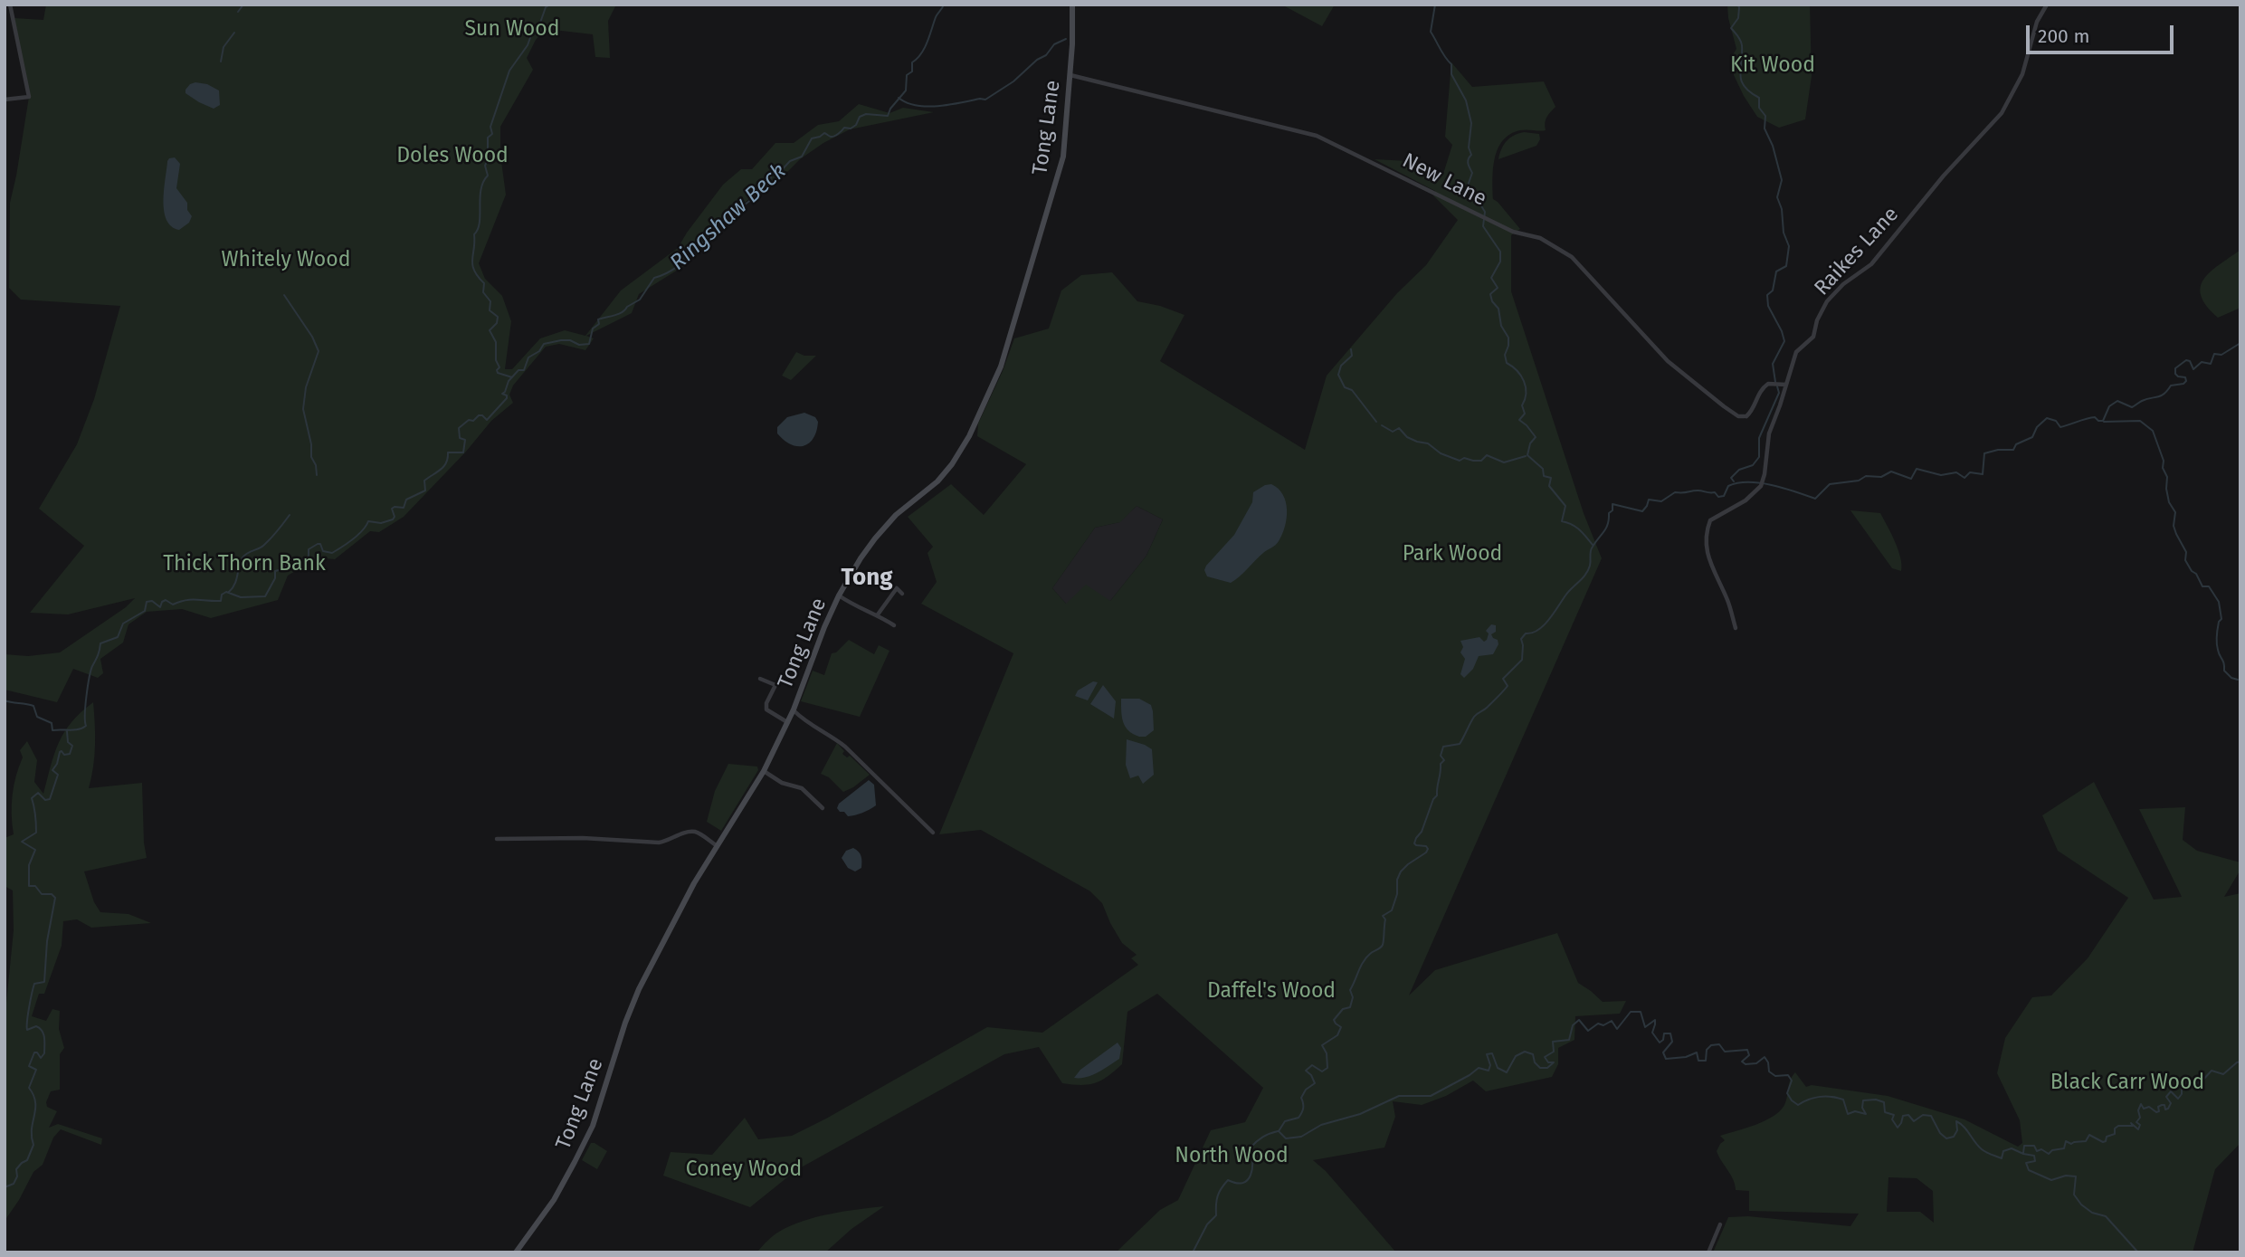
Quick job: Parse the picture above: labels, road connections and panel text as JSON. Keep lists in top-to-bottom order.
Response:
{
  "streets": {
    "street": ["Tong Lane", "New Lane", "Raikes Lane"]
  },
  "crossings": [
    ["Tong Lane", "New Lane"],
    ["New Lane", "Raikes Lane"]
  ],
  "districts": ["Tong"],
  "water": ["Ringshaw Beck"],
  "parks": [
    "Sun Wood",
    "Kit Wood",
    "Doles Wood",
    "Whitely Wood",
    "Park Wood",
    "Thick Thorn Bank",
    "Daffel's Wood",
    "Black Carr Wood",
    "North Wood",
    "Coney Wood"
  ],
  "scale_bar": "200 m"
}
